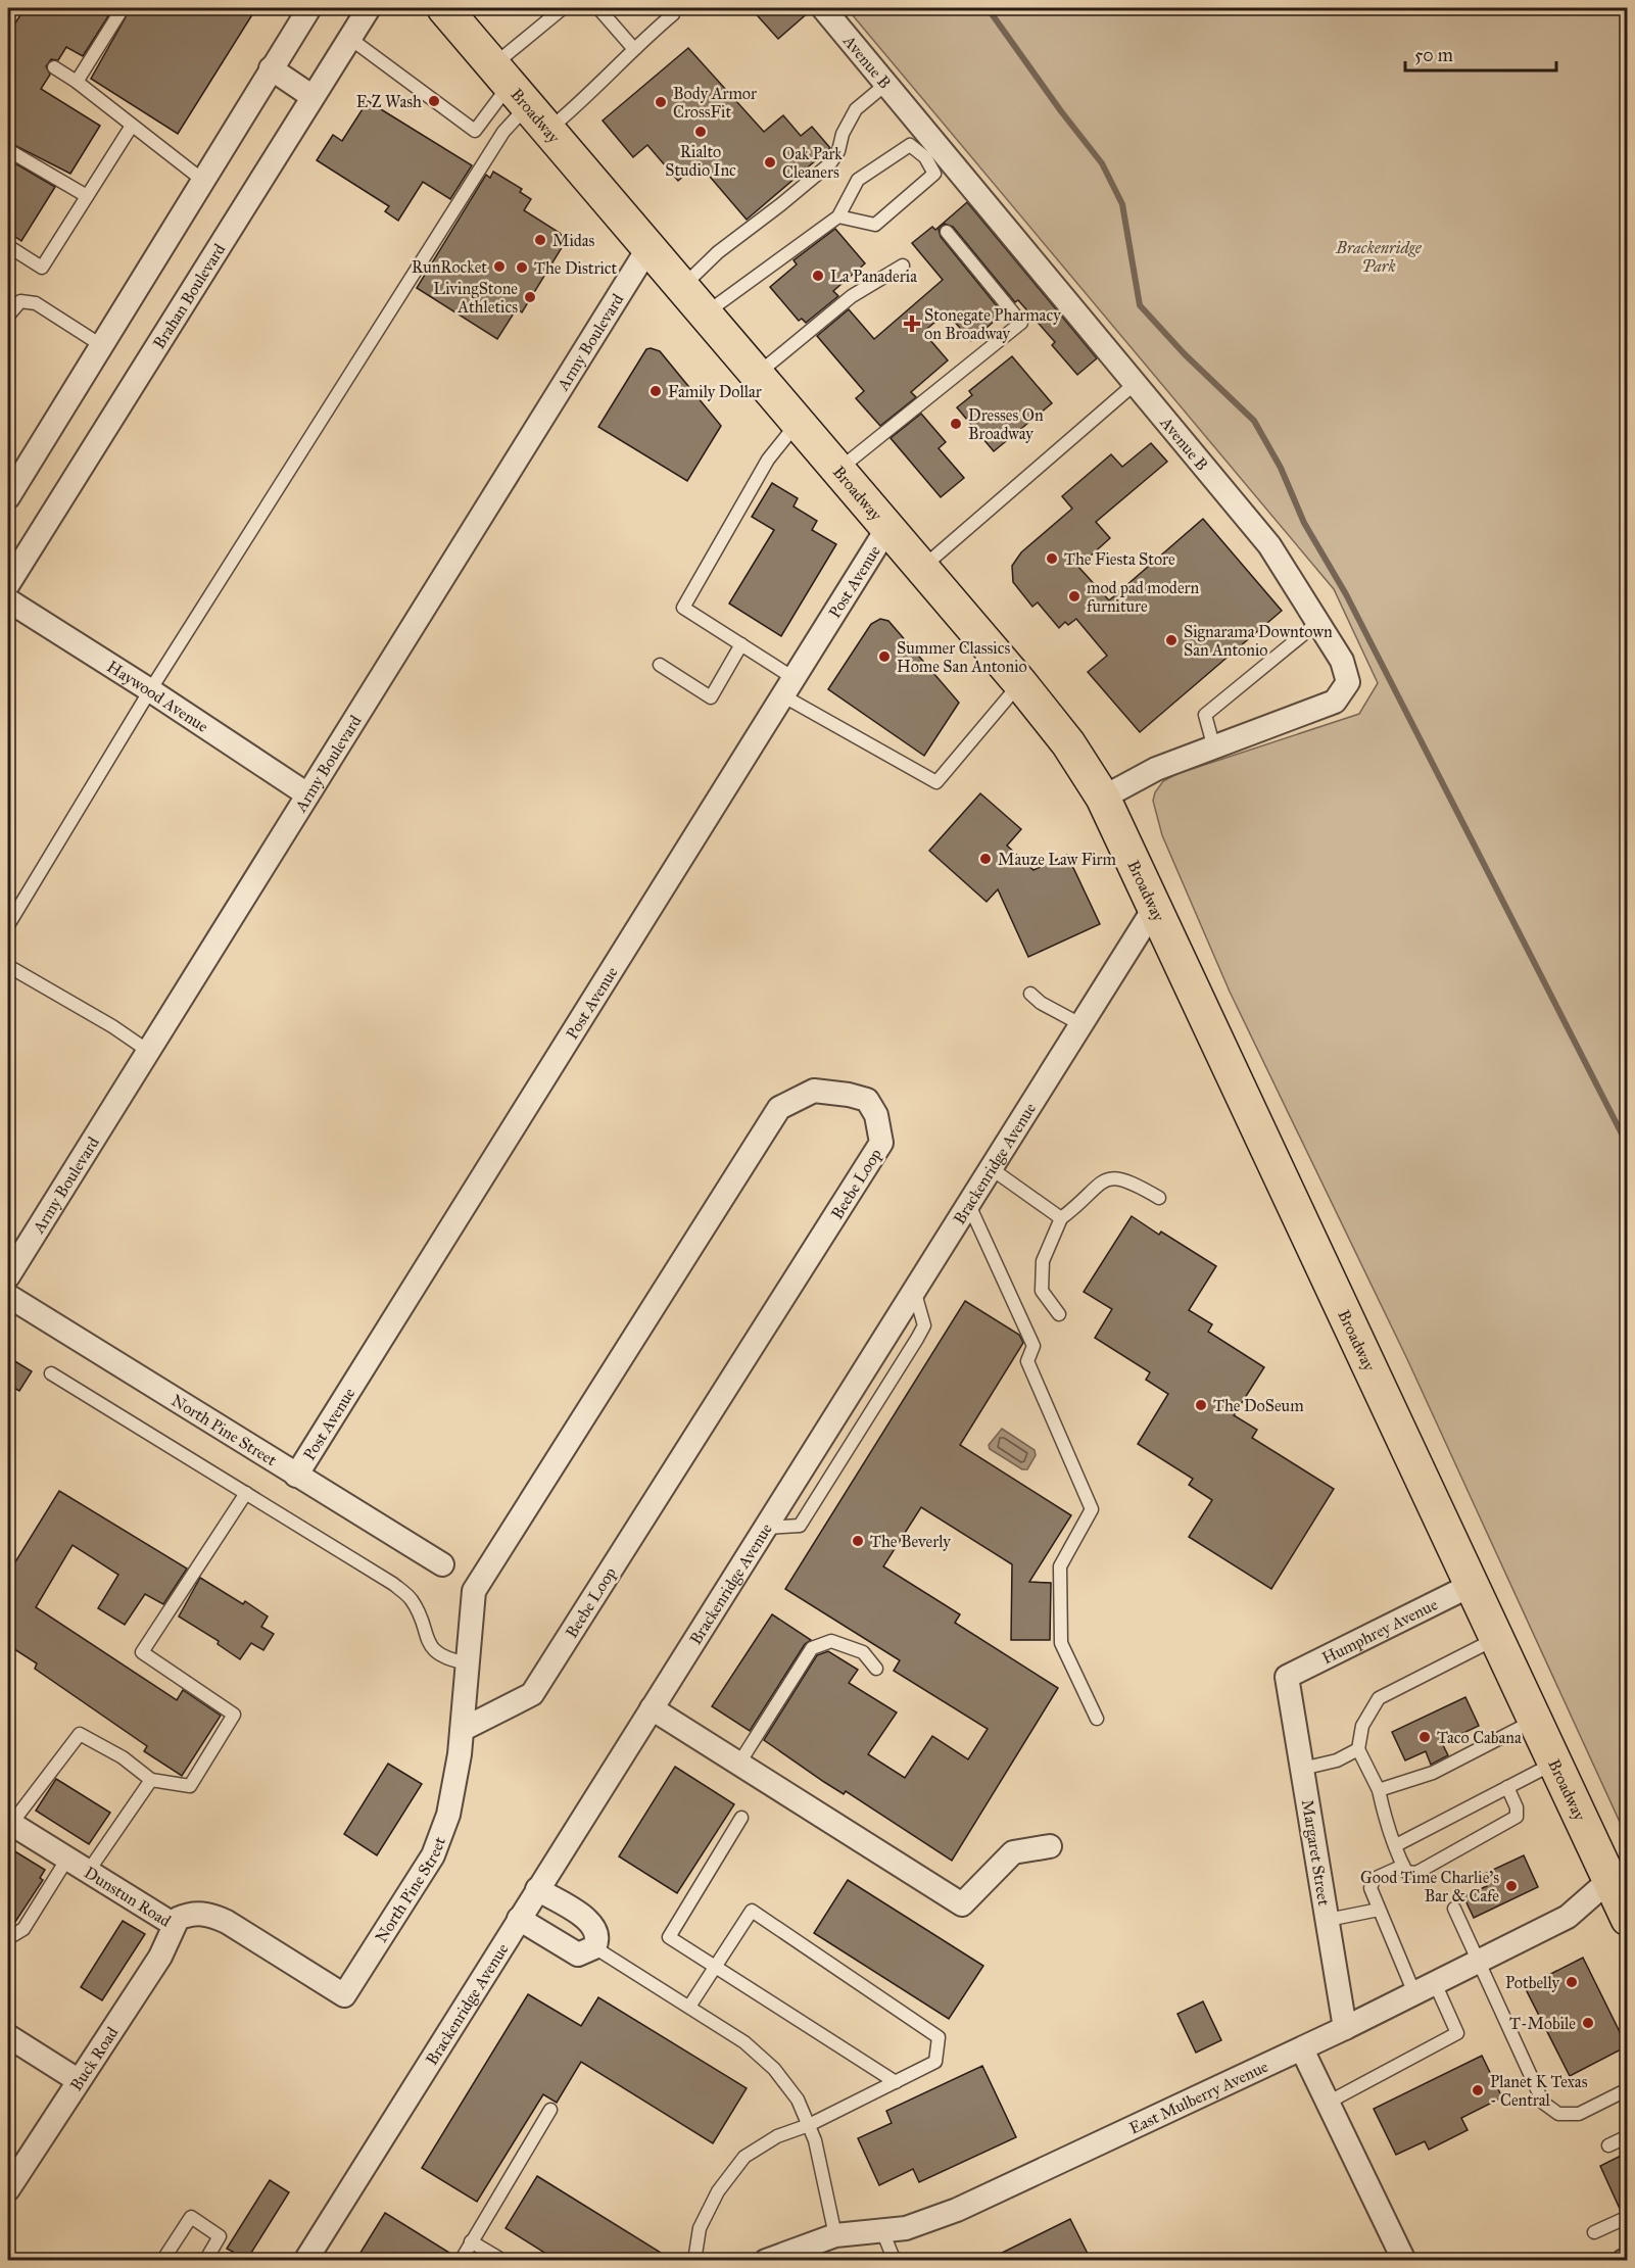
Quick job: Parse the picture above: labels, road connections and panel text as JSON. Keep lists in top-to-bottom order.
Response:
{
  "streets": {
    "main road": ["Broadway"],
    "street": [
      "Avenue B",
      "Brahan Boulevard",
      "Army Boulevard",
      "Post Avenue",
      "Haywood Avenue",
      "Brackenridge Avenue",
      "Beebe Loop",
      "North Pine Street",
      "Humphrey Avenue",
      "Margaret Street",
      "Dunstun Road",
      "Buck Road",
      "East Mulberry Avenue"
    ]
  },
  "crossings": [
    ["Avenue B", "Broadway"],
    ["Broadway", "Army Boulevard"],
    ["Broadway", "Post Avenue"],
    ["Broadway", "Brackenridge Avenue"],
    ["Broadway", "Humphrey Avenue"],
    ["Broadway", "East Mulberry Avenue"],
    ["Army Boulevard", "Haywood Avenue"],
    ["Post Avenue", "North Pine Street"],
    ["Beebe Loop", "North Pine Street"],
    ["North Pine Street", "Dunstun Road"],
    ["Humphrey Avenue", "Margaret Street"],
    ["Margaret Street", "East Mulberry Avenue"],
    ["Dunstun Road", "Buck Road"]
  ],
  "parks": ["Brackenridge Park"],
  "places": {
    "other": [
      "E Z Wash",
      "Body Armor CrossFit",
      "Rialto Studio Inc",
      "Oak Park Cleaners",
      "Midas",
      "RunRocket",
      "The District",
      "La Panaderia",
      "LivingStone Athletics",
      "Family Dollar",
      "Dresses On Broadway",
      "The Fiesta Store",
      "mod pad modern furniture",
      "Signarama Downtown San Antonio",
      "Summer Classics Home San Antonio",
      "Mauze Law Firm",
      "The DoSeum",
      "The Beverly",
      "Taco Cabana",
      "Good Time Charlie's Bar & Cafe",
      "Potbelly",
      "T-Mobile",
      "Planet K Texas - Central"
    ],
    "health": ["Stonegate Pharmacy on Broadway"]
  },
  "scale_bar": "50 m"
}
